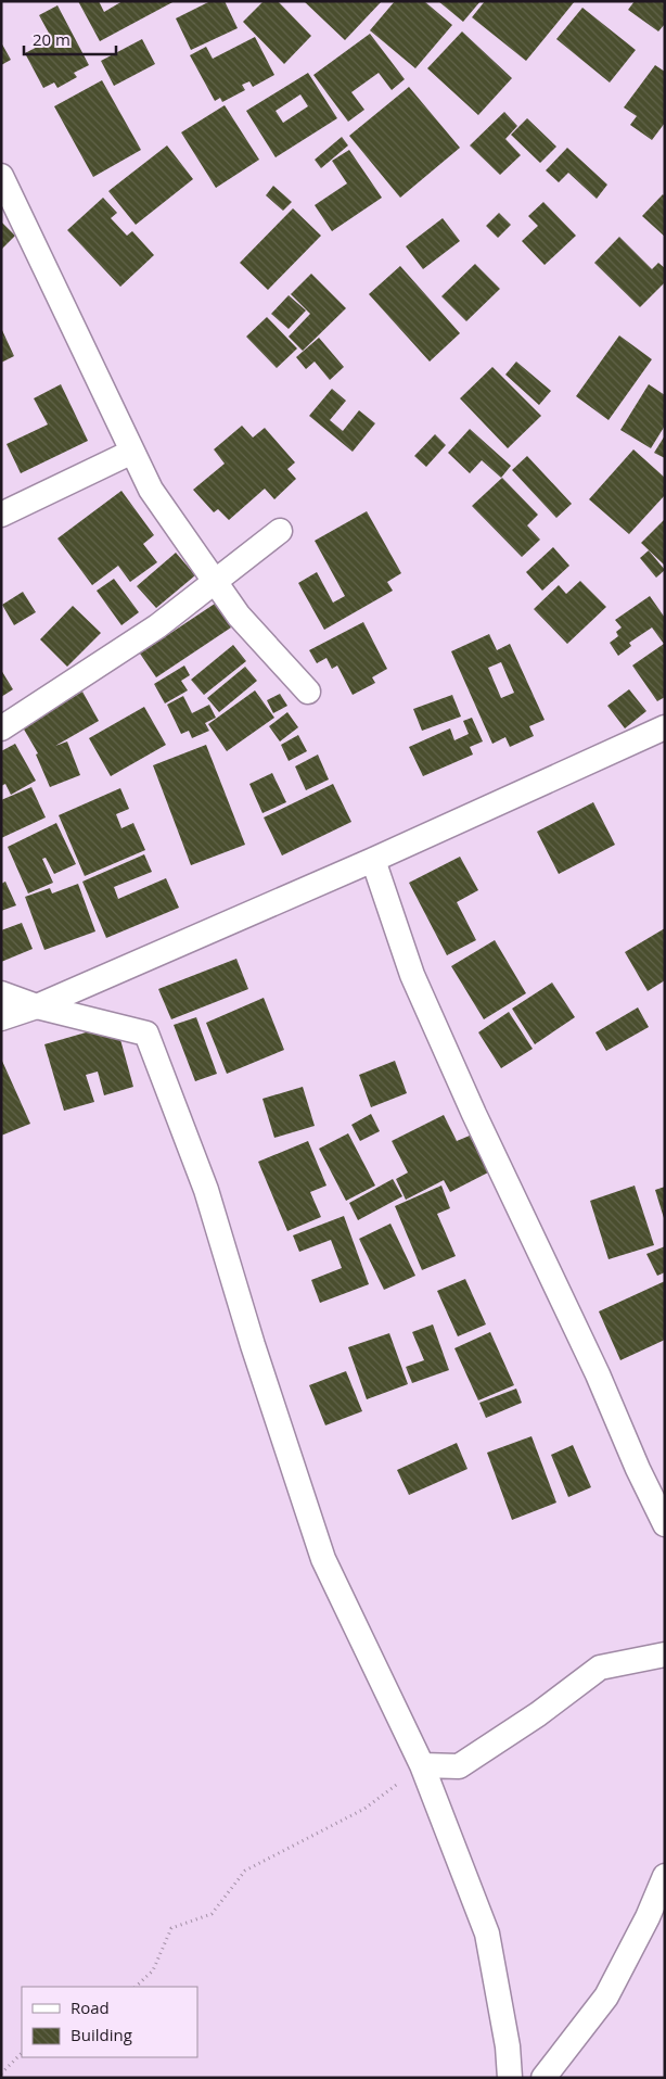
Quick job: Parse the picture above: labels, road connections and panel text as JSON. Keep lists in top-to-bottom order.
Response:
{
  "legend": ["Road", "Building"],
  "scale_bar": "20 m"
}
